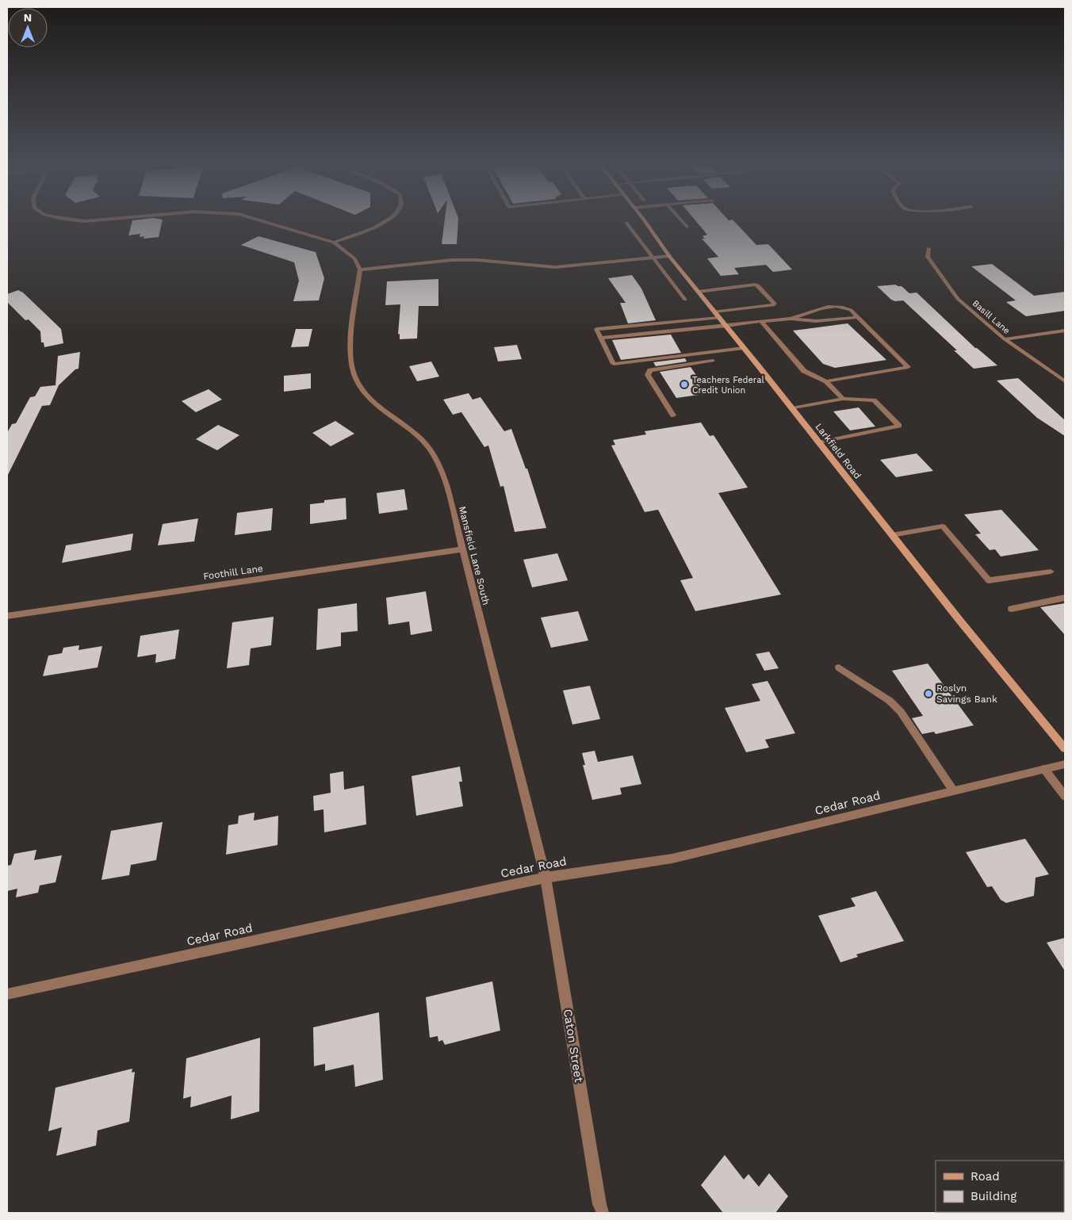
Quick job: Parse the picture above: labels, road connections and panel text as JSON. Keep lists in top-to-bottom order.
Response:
{
  "streets": {
    "main road": ["Larkfield Road"],
    "street": [
      "Basill Lane",
      "Mansfield Lane South",
      "Foothill Lane",
      "Cedar Road",
      "Caton Street"
    ]
  },
  "crossings": [
    ["Mansfield Lane South", "Foothill Lane"],
    ["Mansfield Lane South", "Cedar Road"],
    ["Mansfield Lane South", "Caton Street"],
    ["Cedar Road", "Caton Street"]
  ],
  "places": ["Teachers Federal Credit Union", "Roslyn Savings Bank"],
  "legend": ["Road", "Building"],
  "north": "top"
}
